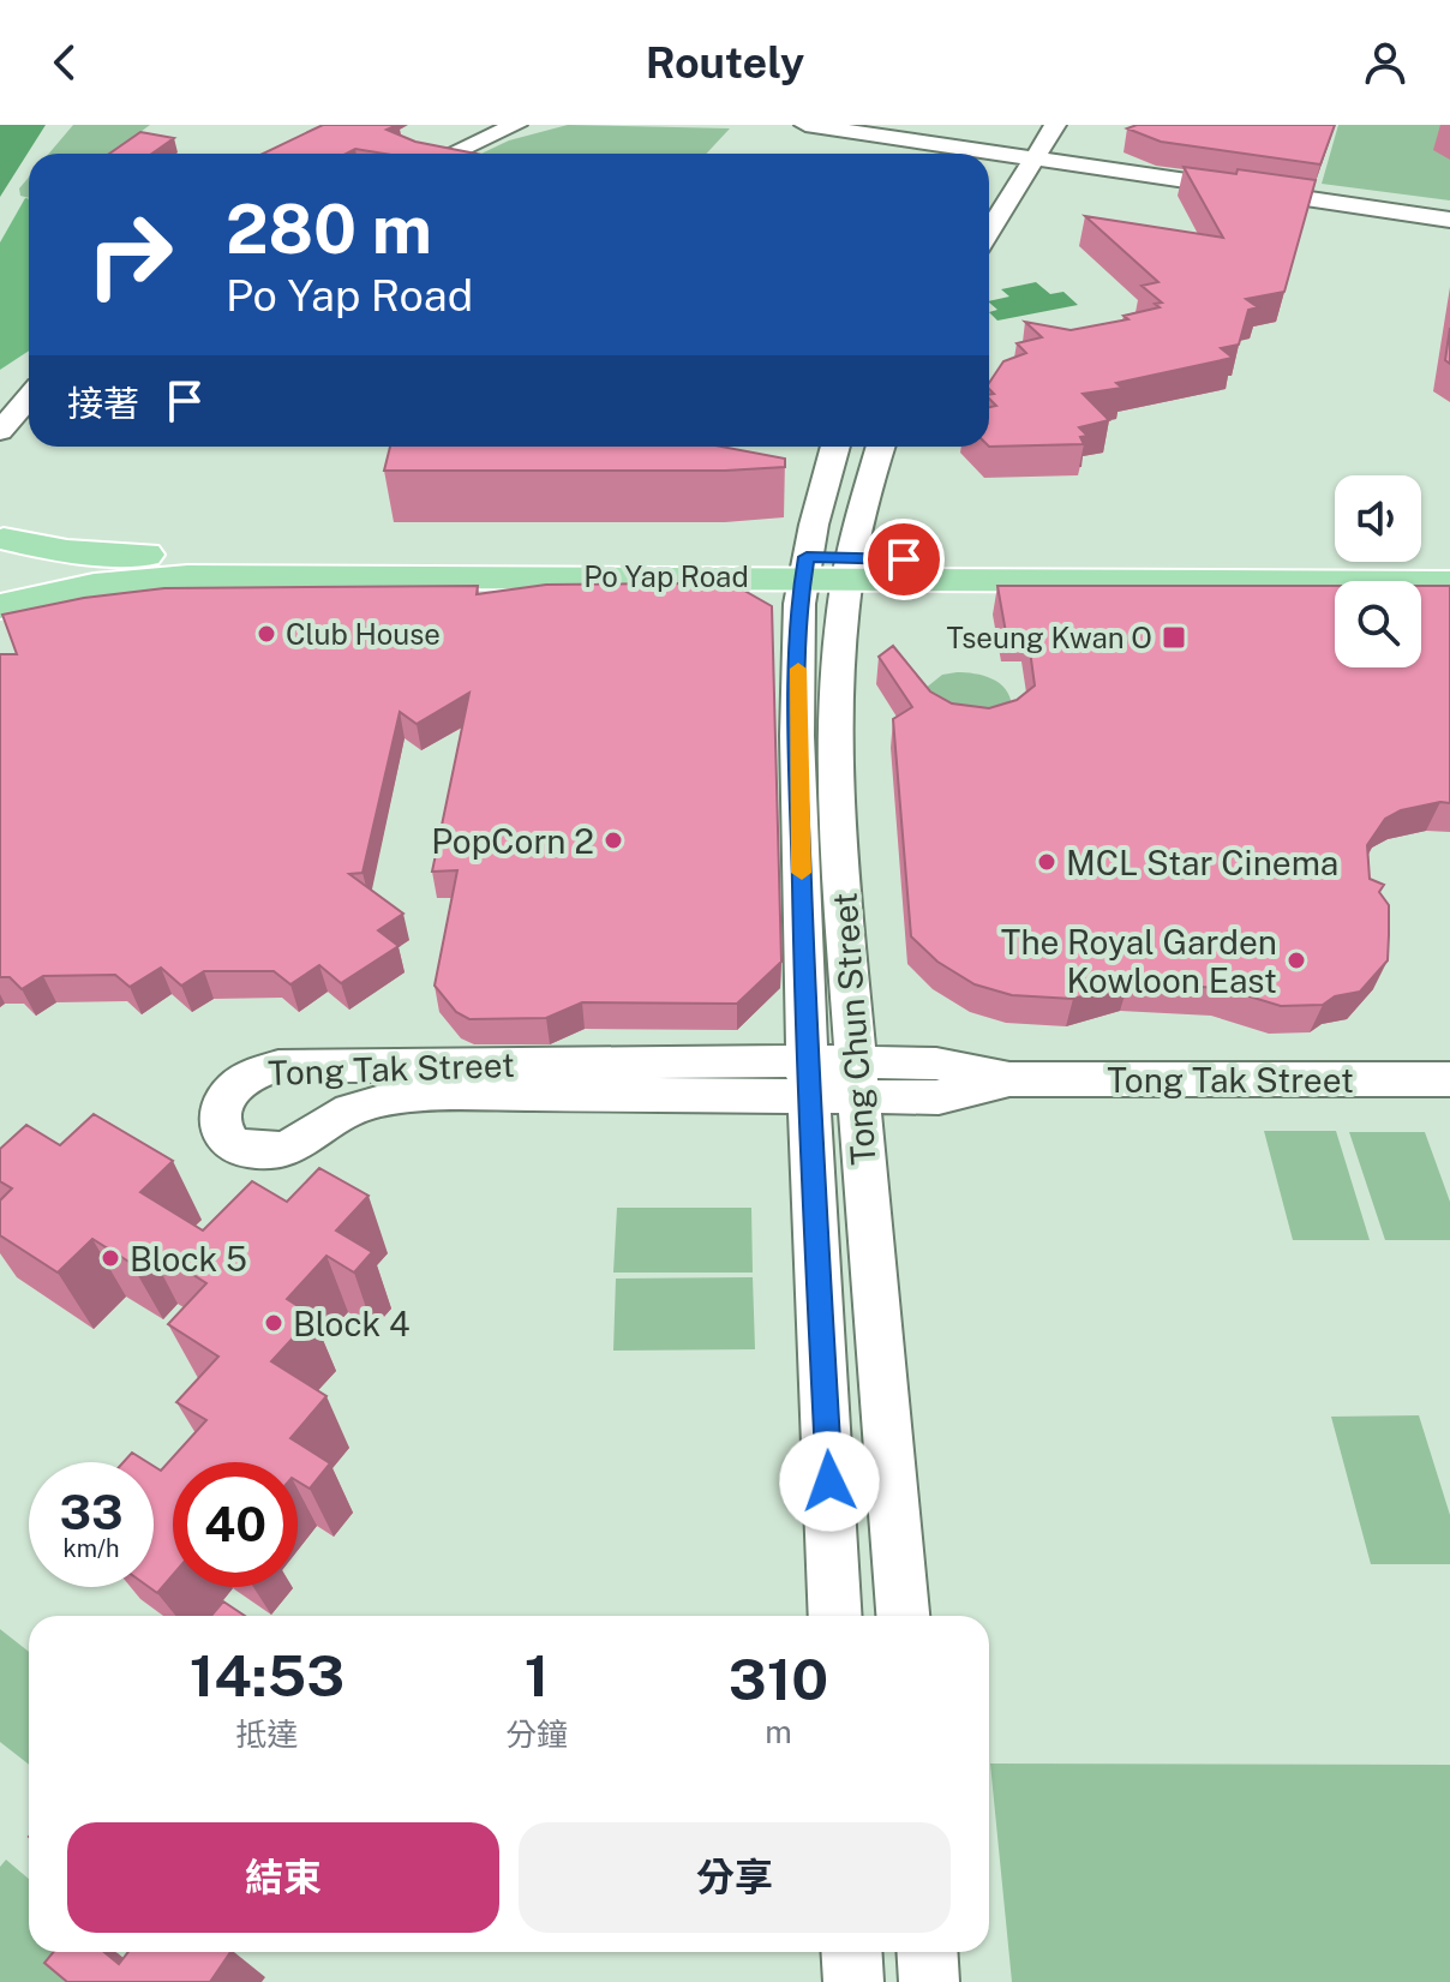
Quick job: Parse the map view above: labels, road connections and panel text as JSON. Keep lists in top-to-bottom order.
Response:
{
  "streets": {
    "main road": ["Po Yap Road"],
    "street": ["Tong Chun Street", "Tong Tak Street"]
  },
  "crossings": [
    ["Po Yap Road", "Tong Chun Street"],
    ["Tong Chun Street", "Tong Tak Street"]
  ],
  "places": {
    "other": [
      "Club House",
      "PopCorn 2",
      "MCL Star Cinema",
      "The Royal Garden Kowloon East",
      "Block 5",
      "Block 4"
    ],
    "transit": ["Tseung Kwan O"]
  },
  "page": {
    "header": "Routely",
    "turn": ["280 m", "Po Yap Road"],
    "then": "接著",
    "speed": "33 km/h",
    "limit": "40",
    "eta": [
      "14:53",
      "抵達",
      "1",
      "分鐘",
      "310",
      "m"
    ],
    "buttons": ["結束", "分享"]
  }
}
